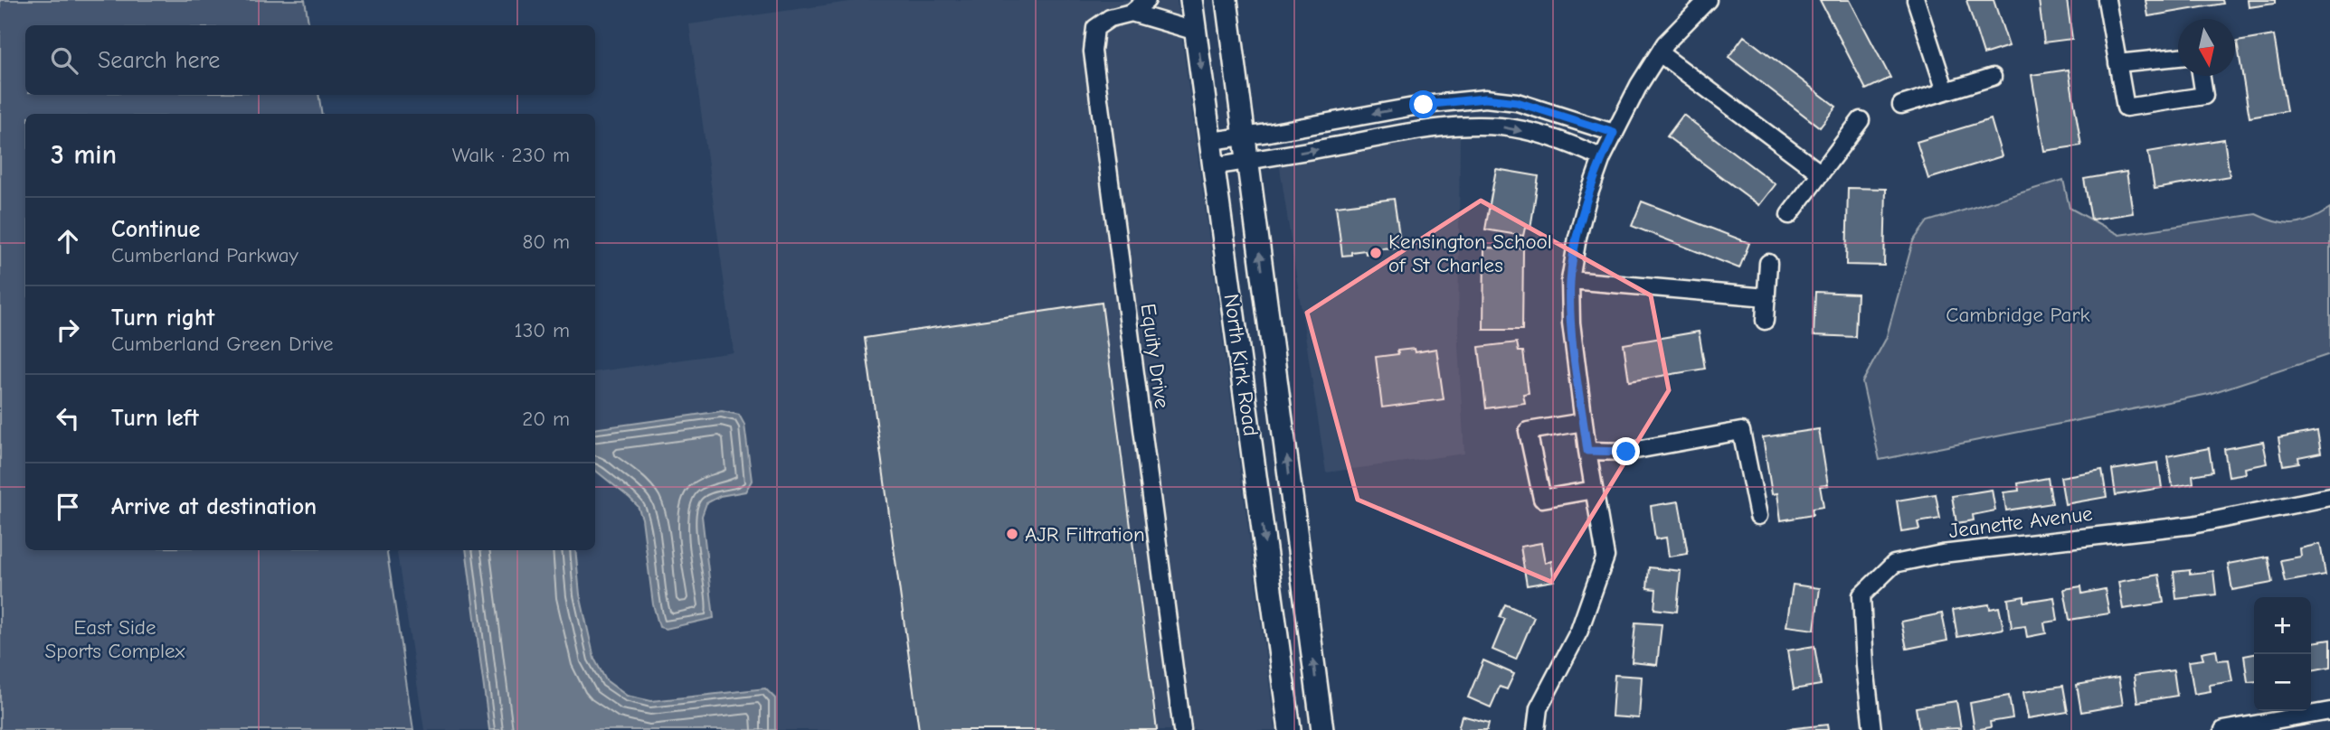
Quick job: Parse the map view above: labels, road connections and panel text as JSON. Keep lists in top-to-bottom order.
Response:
{
  "streets": {
    "main road": ["North Kirk Road"],
    "street": ["Equity Drive", "Jeanette Avenue"]
  },
  "parks": ["Cambridge Park", "East Side Sports Complex"],
  "places": ["Kensington School of St Charles", "AJR Filtration"],
  "north": "bottom",
  "page": {
    "search": "Search here",
    "heading": ["3 min", "Walk · 230 m"],
    "list": [
      ["Continue", "Cumberland Parkway", "80 m"],
      ["Turn right", "Cumberland Green Drive", "130 m"],
      ["Turn left", "20 m"],
      "Arrive at destination"
    ],
    "map_buttons": ["+", "−"]
  }
}
